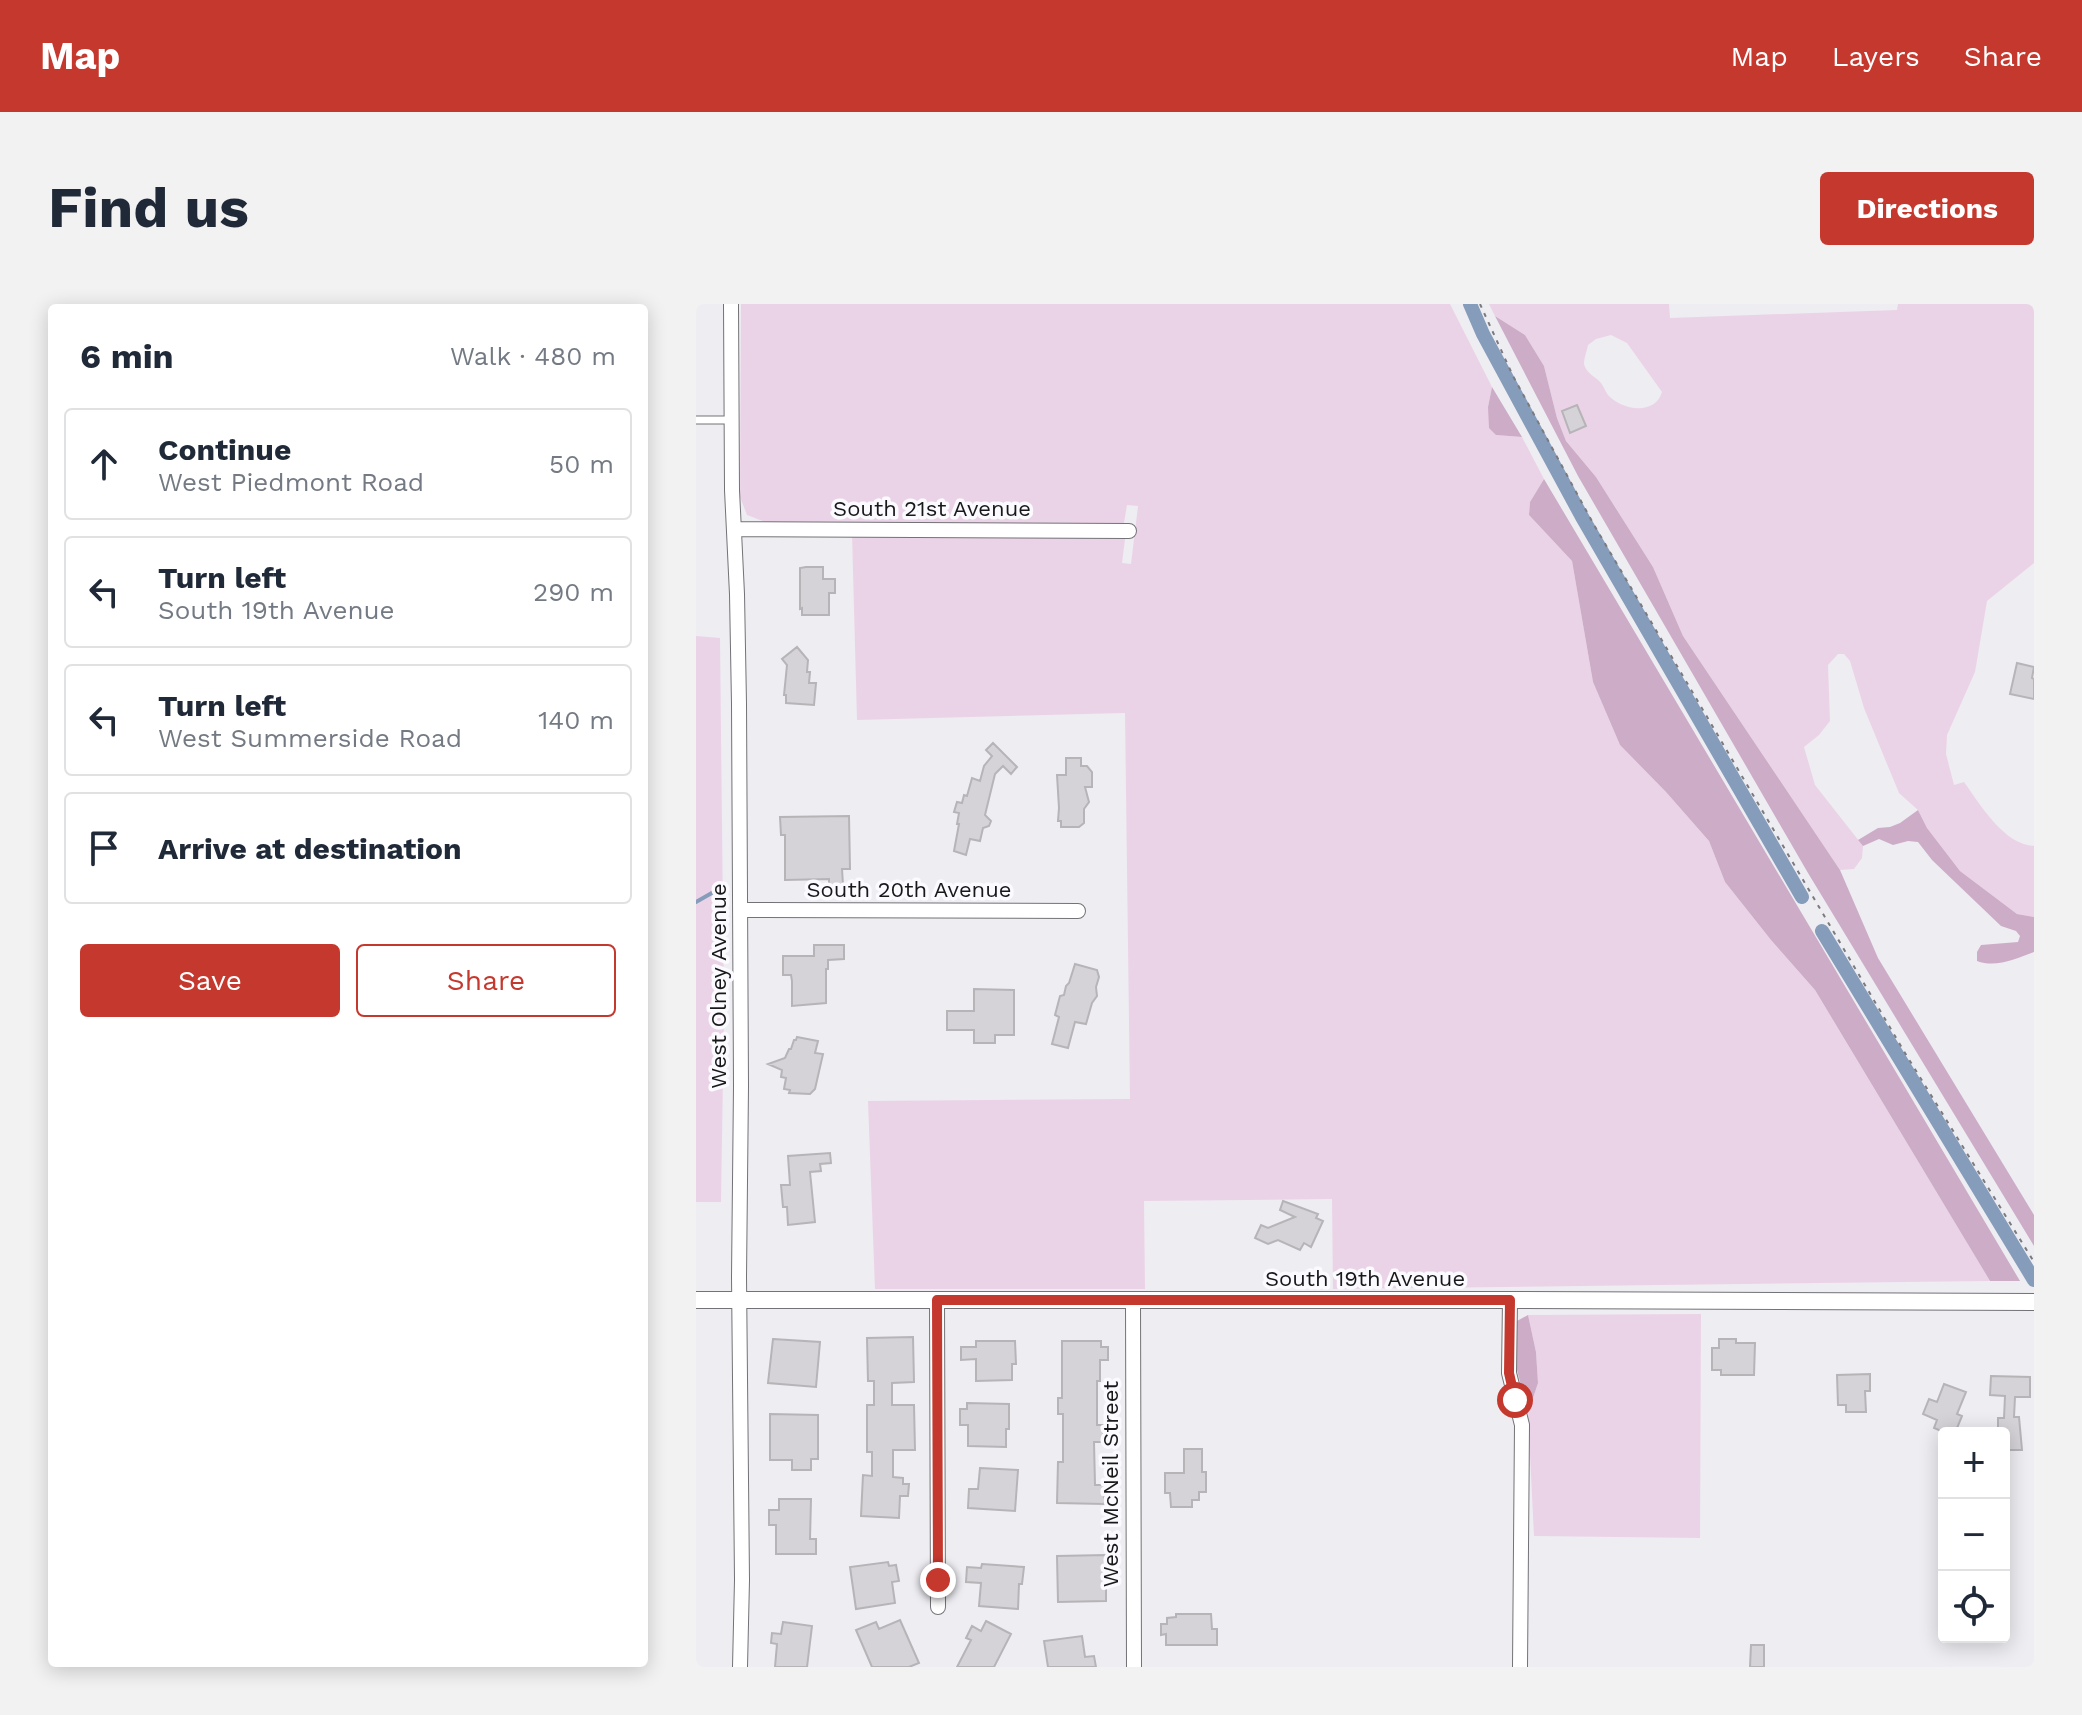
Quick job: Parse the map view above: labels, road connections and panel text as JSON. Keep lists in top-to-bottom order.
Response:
{
  "streets": {
    "street": [
      "South 21st Avenue",
      "South 20th Avenue",
      "West Olney Avenue",
      "South 19th Avenue",
      "West McNeil Street"
    ]
  },
  "crossings": [
    ["South 21st Avenue", "West Olney Avenue"],
    ["South 20th Avenue", "West Olney Avenue"],
    ["West Olney Avenue", "South 19th Avenue"],
    ["South 19th Avenue", "West McNeil Street"]
  ],
  "page": {
    "header": "Map",
    "nav": ["Map", "Layers", "Share"],
    "buttons": [
      "Directions",
      ["Save", "Share"]
    ],
    "title": "Find us",
    "heading": ["6 min", "Walk · 480 m"],
    "list": [
      ["Continue", "West Piedmont Road", "50 m"],
      ["Turn left", "South 19th Avenue", "290 m"],
      ["Turn left", "West Summerside Road", "140 m"],
      "Arrive at destination"
    ],
    "map_buttons": ["+", "−"]
  }
}
